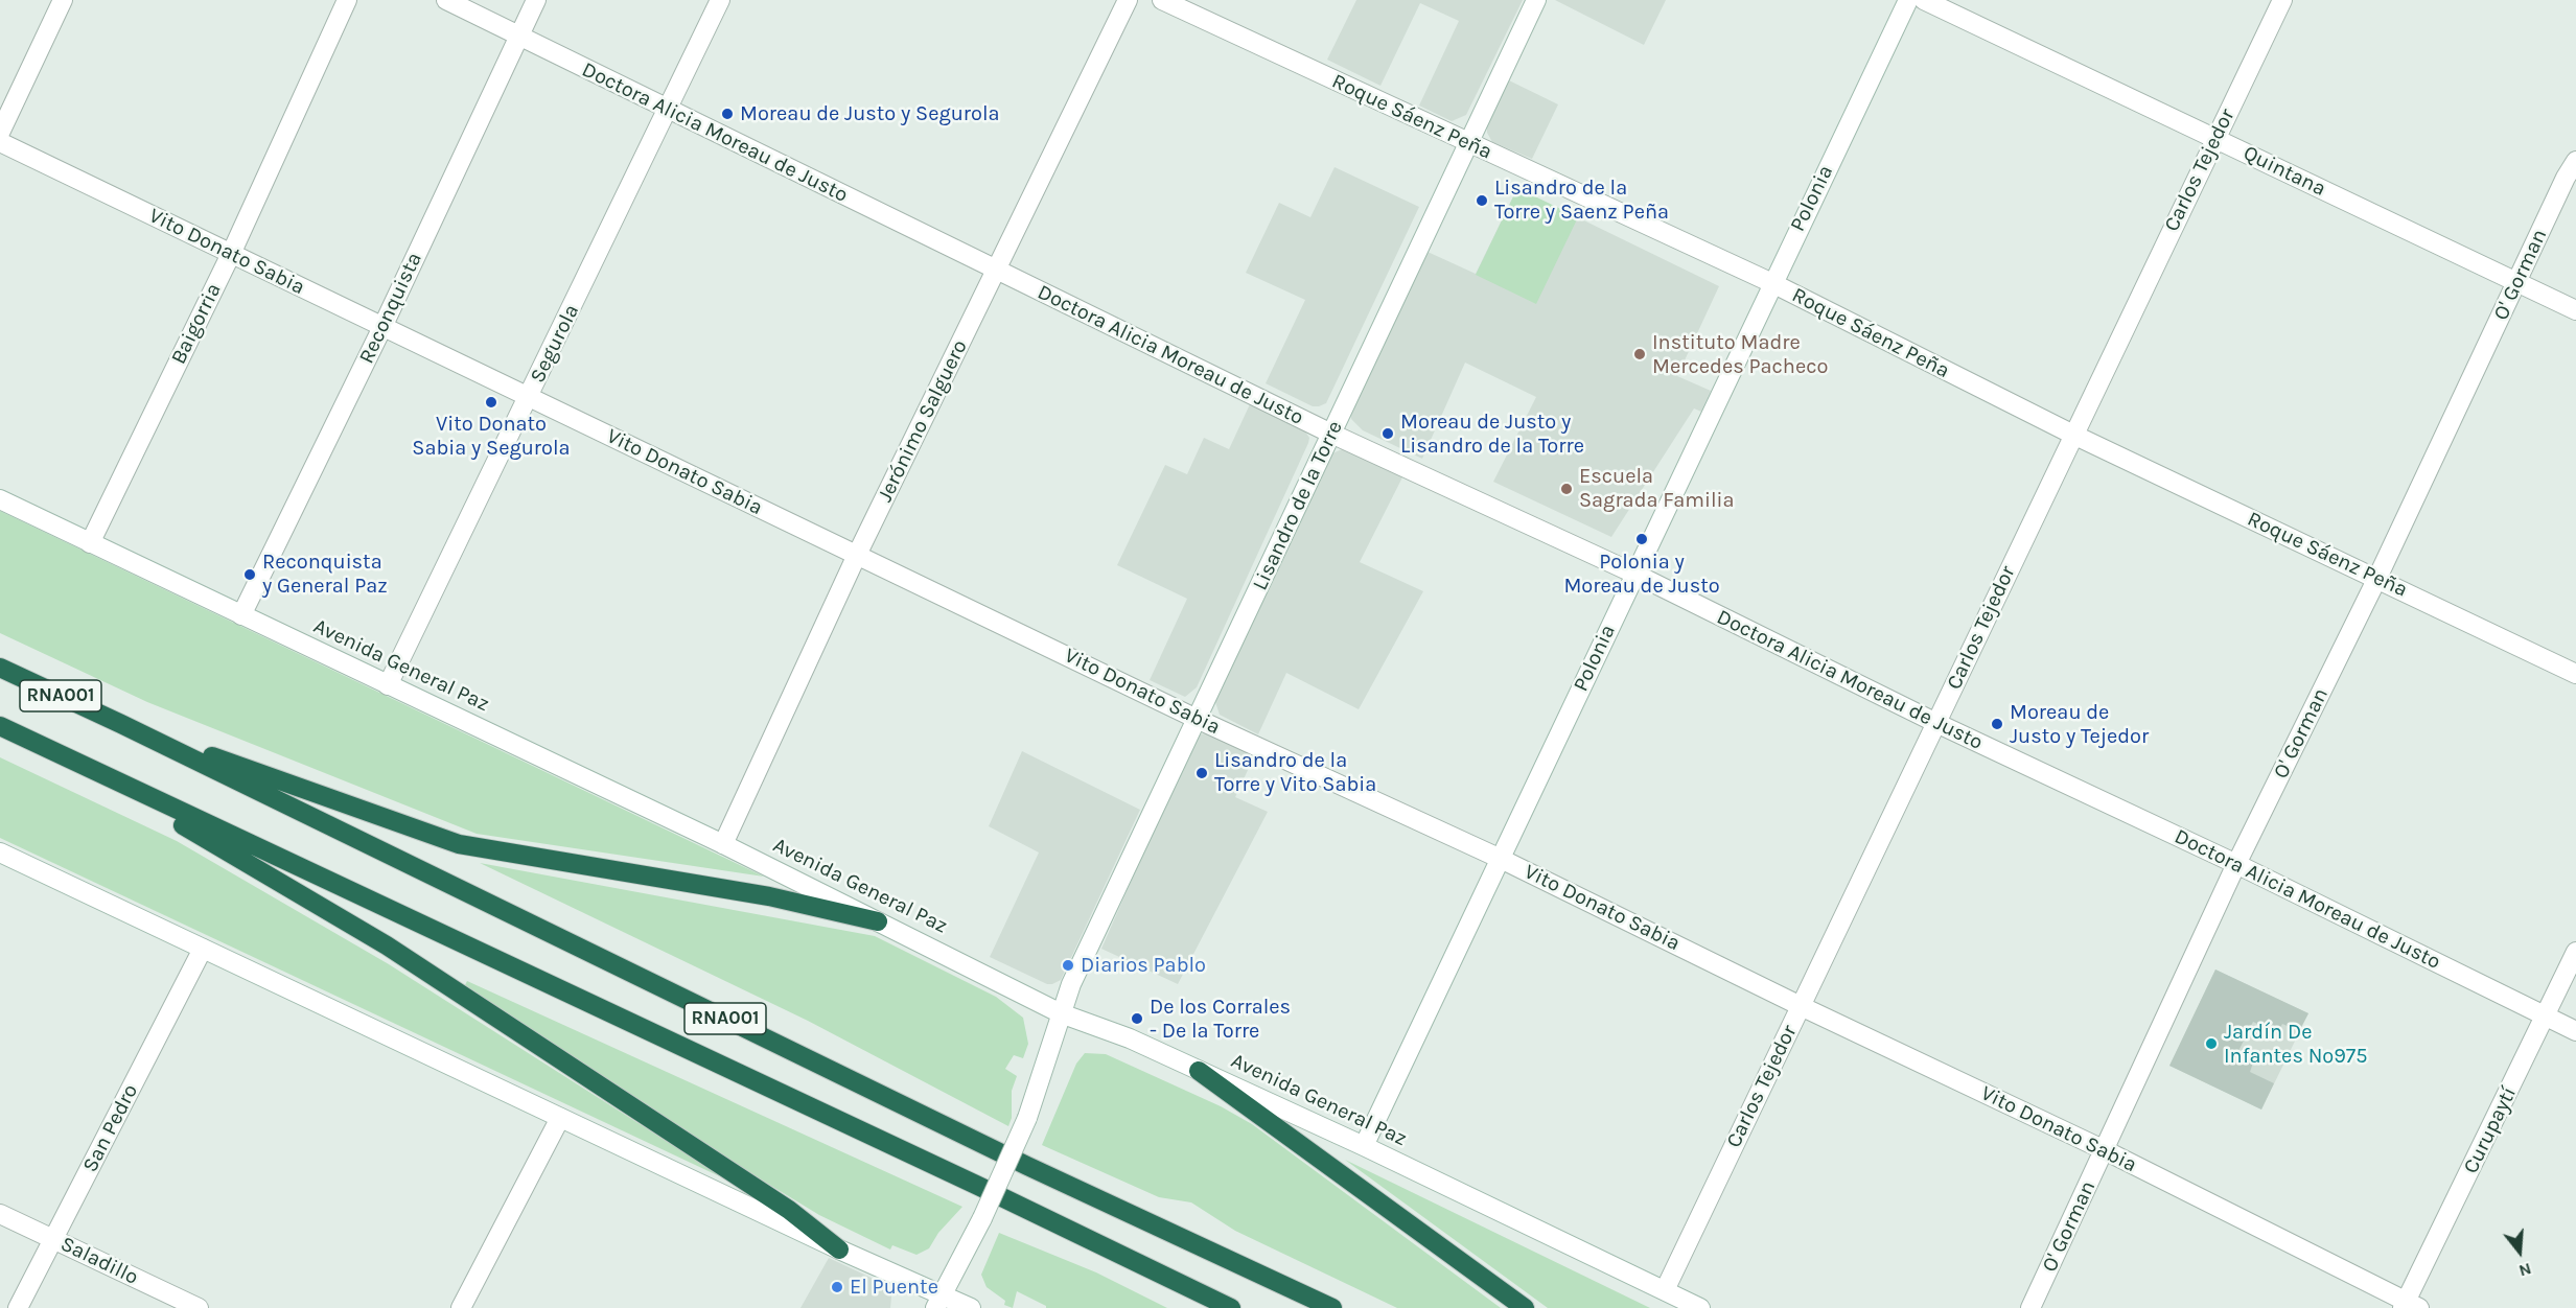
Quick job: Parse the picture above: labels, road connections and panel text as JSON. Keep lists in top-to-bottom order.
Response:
{
  "streets": {
    "highway": ["RNA001"],
    "street": [
      "Roque Sáenz Peña",
      "Doctora Alicia Moreau de Justo",
      "Carlos Tejedor",
      "Quintana",
      "Polonia",
      "Vito Donato Sabia",
      "O' Gorman",
      "Reconquista",
      "Baigorria",
      "Segurola",
      "Jerónimo Salguero",
      "Lisandro de la Torre",
      "Avenida General Paz",
      "San Pedro",
      "Curupaytí",
      "Saladillo"
    ]
  },
  "crossings": [
    ["Roque Sáenz Peña", "Carlos Tejedor"],
    ["Roque Sáenz Peña", "Polonia"],
    ["Roque Sáenz Peña", "O' Gorman"],
    ["Roque Sáenz Peña", "Lisandro de la Torre"],
    ["Doctora Alicia Moreau de Justo", "Carlos Tejedor"],
    ["Doctora Alicia Moreau de Justo", "Polonia"],
    ["Doctora Alicia Moreau de Justo", "O' Gorman"],
    ["Doctora Alicia Moreau de Justo", "Reconquista"],
    ["Doctora Alicia Moreau de Justo", "Segurola"],
    ["Doctora Alicia Moreau de Justo", "Jerónimo Salguero"],
    ["Doctora Alicia Moreau de Justo", "Lisandro de la Torre"],
    ["Doctora Alicia Moreau de Justo", "Curupaytí"],
    ["Carlos Tejedor", "Quintana"],
    ["Carlos Tejedor", "Vito Donato Sabia"],
    ["Carlos Tejedor", "Avenida General Paz"],
    ["Quintana", "O' Gorman"],
    ["Polonia", "Vito Donato Sabia"],
    ["Polonia", "Avenida General Paz"],
    ["Vito Donato Sabia", "O' Gorman"],
    ["Vito Donato Sabia", "Reconquista"],
    ["Vito Donato Sabia", "Baigorria"],
    ["Vito Donato Sabia", "Segurola"],
    ["Vito Donato Sabia", "Jerónimo Salguero"],
    ["Vito Donato Sabia", "Lisandro de la Torre"],
    ["Vito Donato Sabia", "Curupaytí"],
    ["Reconquista", "Avenida General Paz"],
    ["Baigorria", "Avenida General Paz"],
    ["Segurola", "Avenida General Paz"],
    ["Jerónimo Salguero", "Avenida General Paz"],
    ["Lisandro de la Torre", "Avenida General Paz"],
    ["San Pedro", "Saladillo"]
  ],
  "places": [
    "Moreau de Justo y Segurola",
    "Lisandro de la Torre y Saenz Peña",
    "Instituto Madre Mercedes Pacheco",
    "Vito Donato Sabia y Segurola",
    "Moreau de Justo y Lisandro de la Torre",
    "Escuela Sagrada Familia",
    "Polonia y Moreau de Justo",
    "Reconquista y General Paz",
    "Moreau de Justo y Tejedor",
    "Lisandro de la Torre y Vito Sabia",
    "Diarios Pablo",
    "De los Corrales - De la Torre",
    "Jardín De Infantes Nº975",
    "El Puente"
  ],
  "north": "bottom"
}
